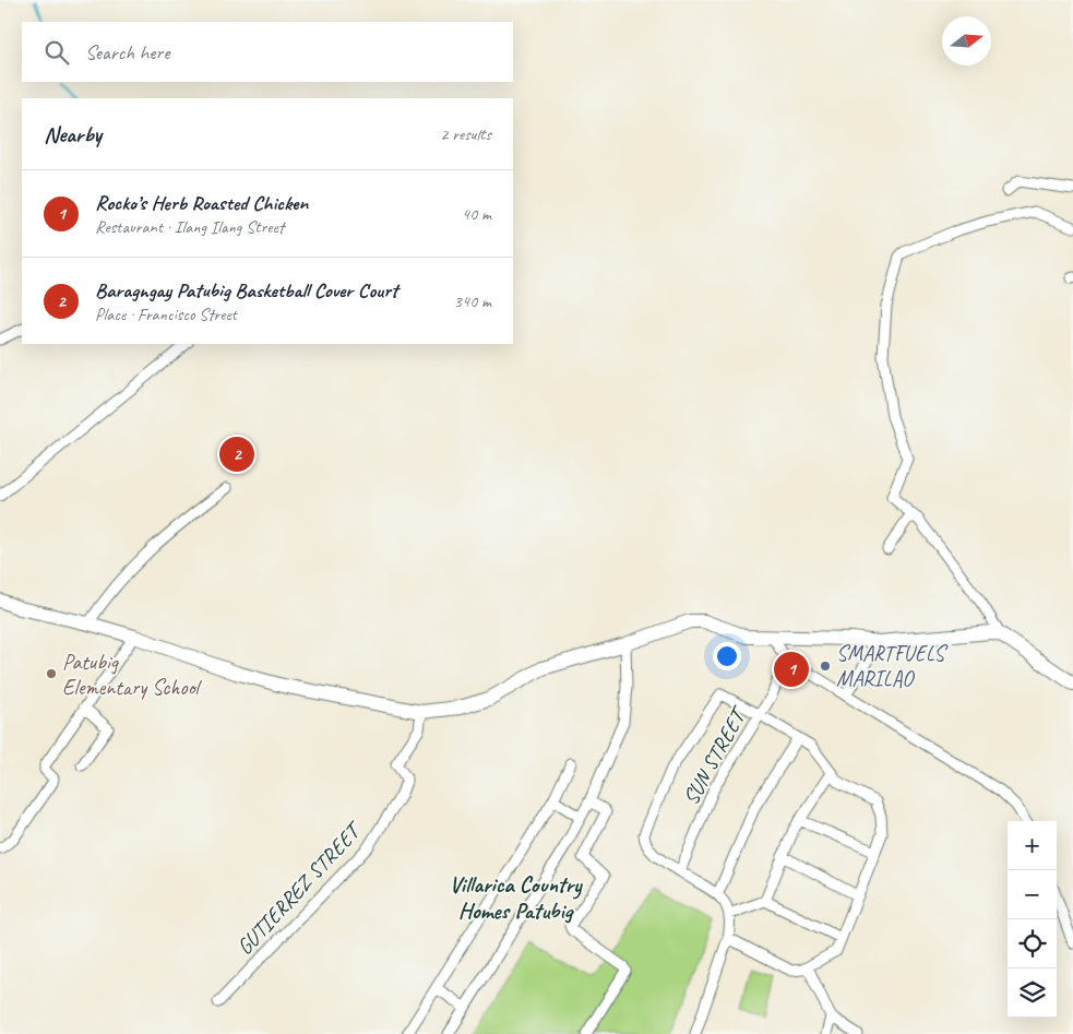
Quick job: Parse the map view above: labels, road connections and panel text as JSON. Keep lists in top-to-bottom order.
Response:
{
  "streets": {
    "street": ["SUN STREET", "GUTIERREZ STREET"]
  },
  "districts": ["Villarica Country Homes Patubig"],
  "places": ["SMARTFUELS MARILAO", "Patubig Elementary School"],
  "north": "right",
  "page": {
    "search": "Search here",
    "heading": ["Nearby", "2 results"],
    "list": [
      {
        "mark": "1",
        "name": "Rocko’s Herb Roasted Chicken",
        "note": "Restaurant · Ilang Ilang Street",
        "value": "40 m"
      },
      {
        "mark": "2",
        "name": "Baragngay Patubig Basketball Cover Court",
        "note": "Place · Francisco Street",
        "value": "340 m"
      }
    ],
    "pins": ["2", "1"],
    "map_buttons": ["+", "−"]
  }
}
